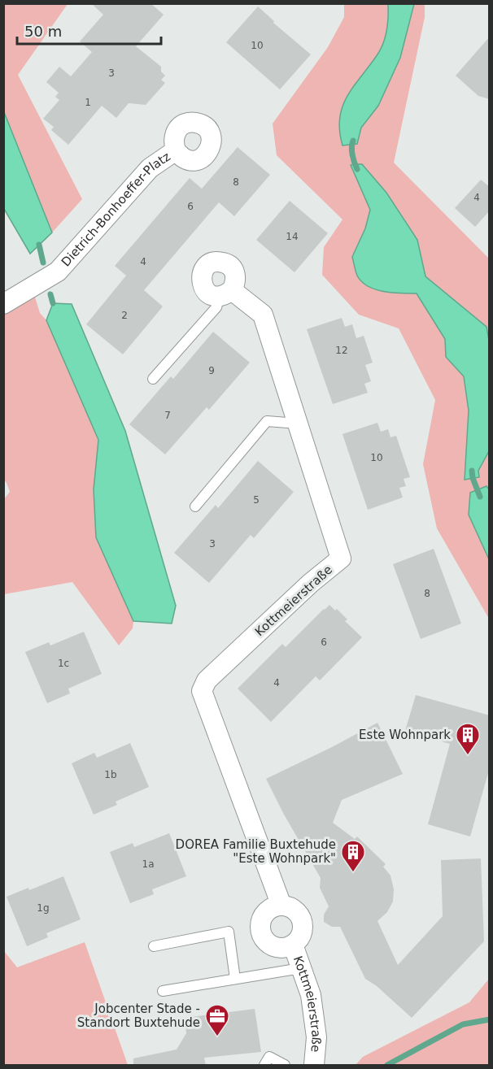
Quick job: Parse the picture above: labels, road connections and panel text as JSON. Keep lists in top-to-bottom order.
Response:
{
  "streets": {
    "street": ["Dietrich-Bonhoeffer-Platz", "Kottmeierstraße"]
  },
  "places": {
    "building": ["Este Wohnpark", "DOREA Familie Buxtehude \"Este Wohnpark\""],
    "office": ["Jobcenter Stade - Standort Buxtehude"]
  },
  "house_numbers": [
    "10",
    "3",
    "1",
    "8",
    "4",
    "6",
    "14",
    "4",
    "2",
    "12",
    "9",
    "7",
    "10",
    "5",
    "3",
    "8",
    "6",
    "1c",
    "4",
    "1b",
    "1a",
    "1g"
  ],
  "scale_bar": "50 m"
}
